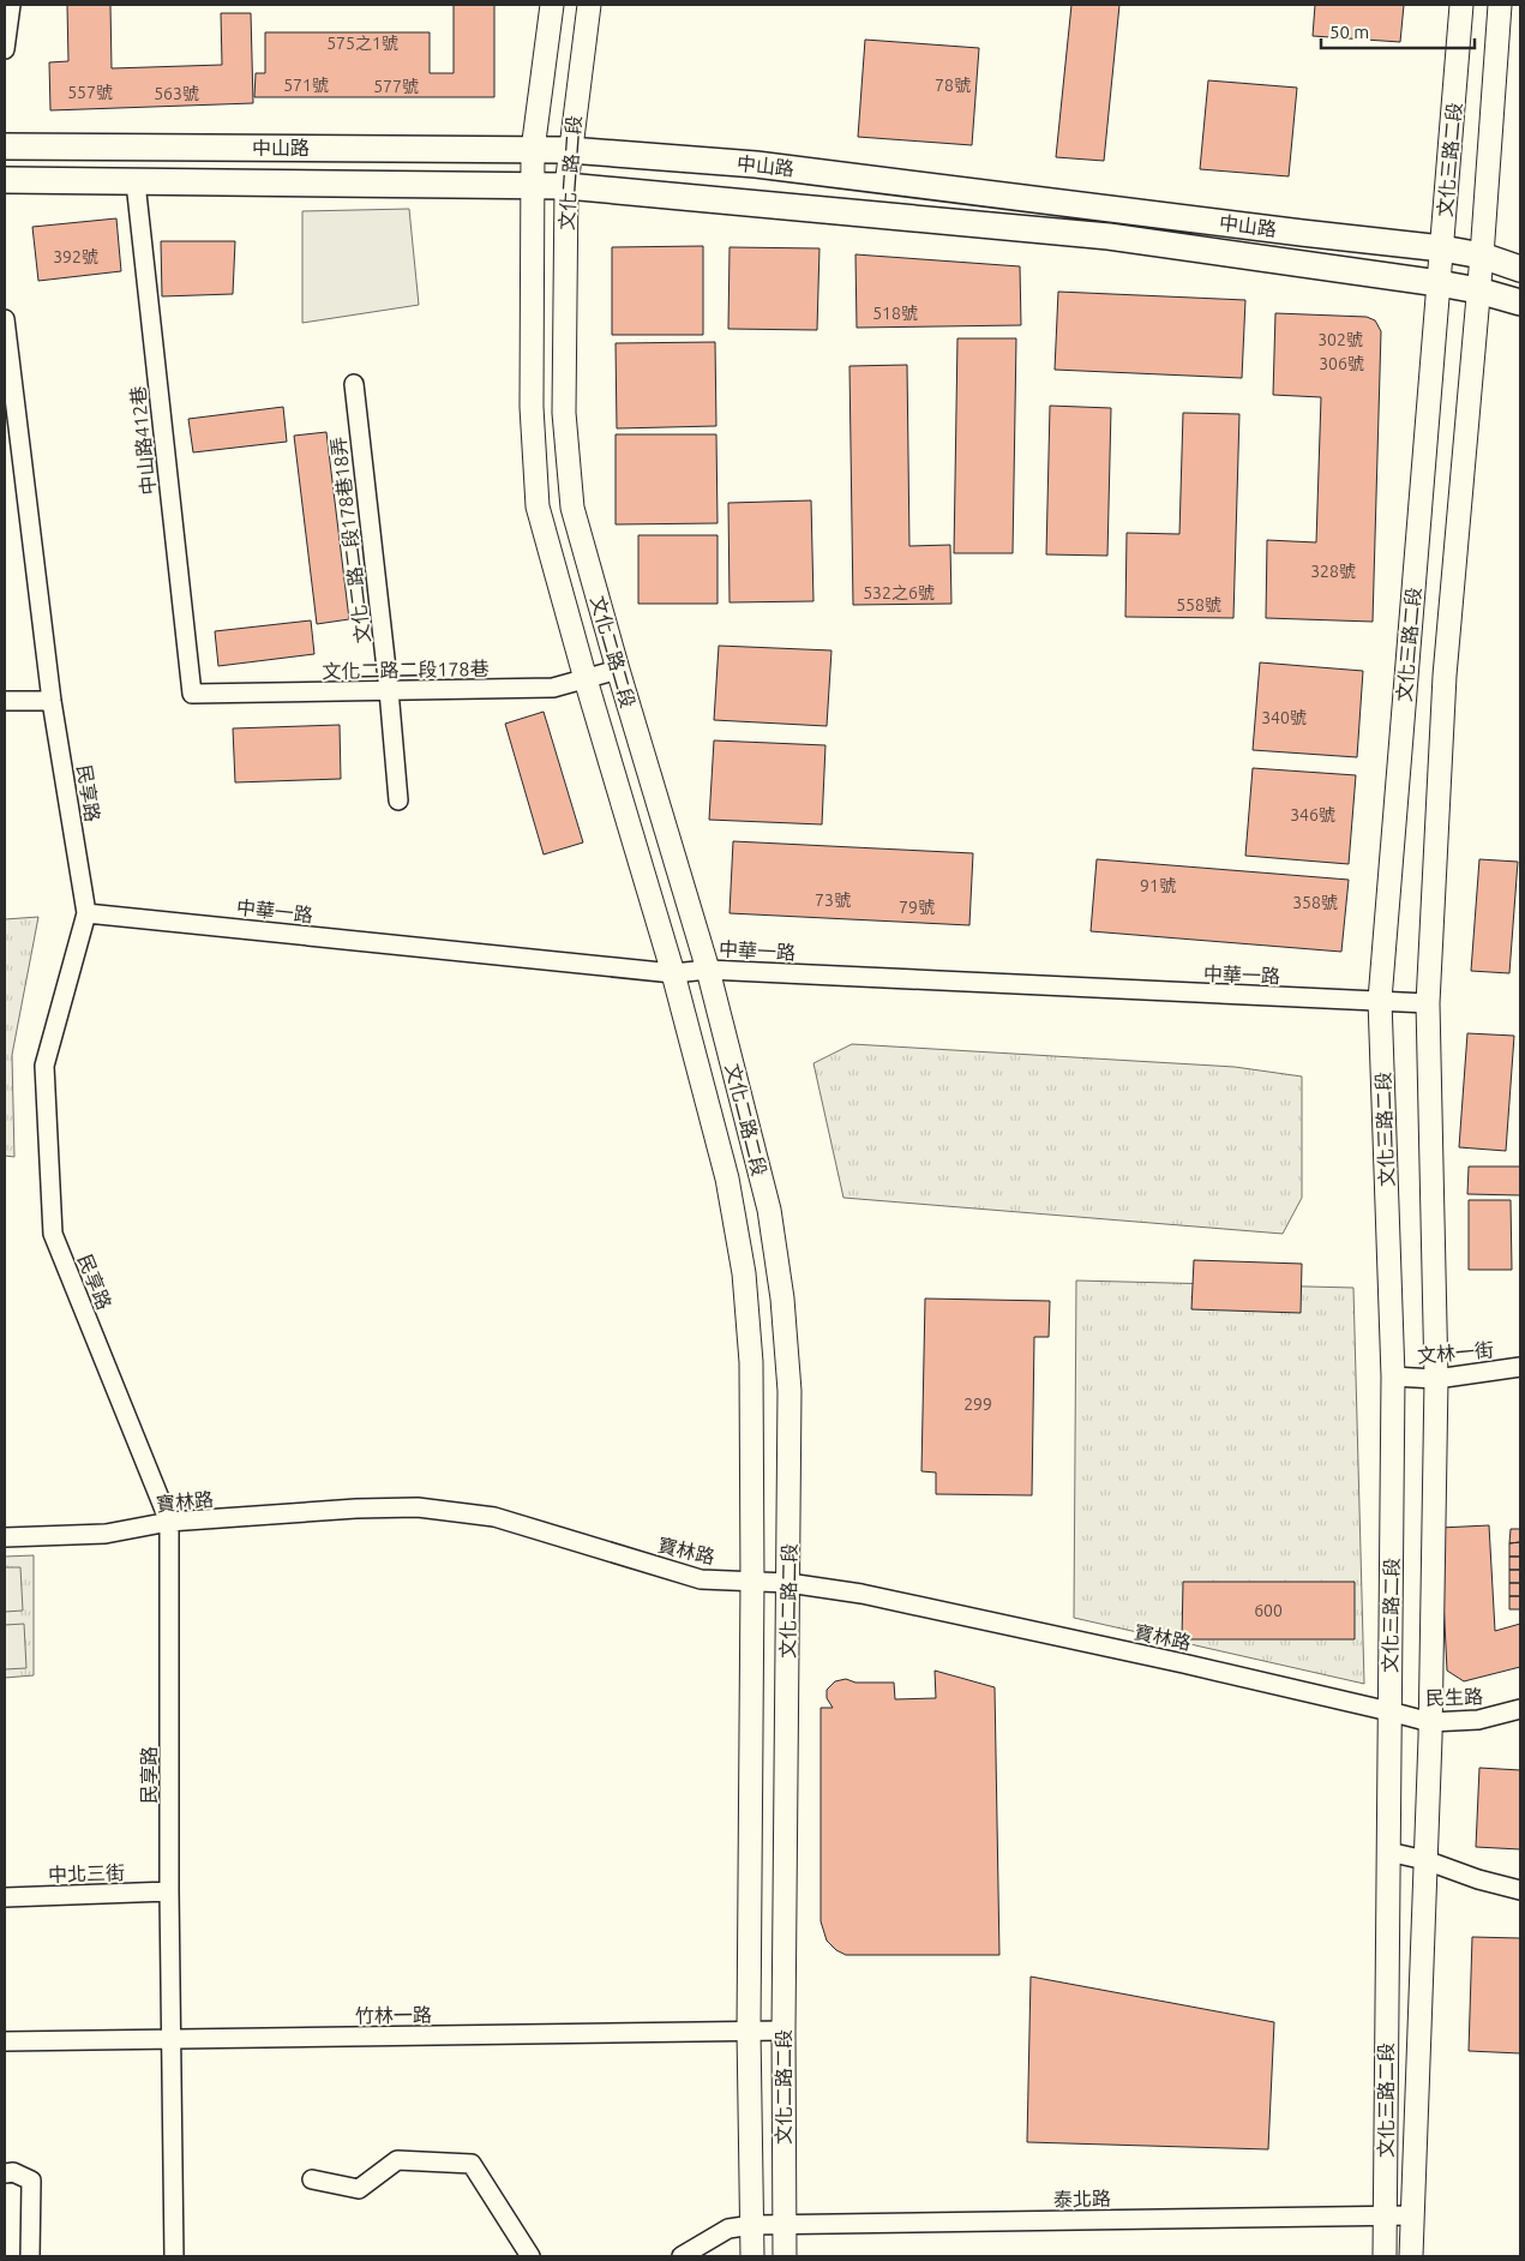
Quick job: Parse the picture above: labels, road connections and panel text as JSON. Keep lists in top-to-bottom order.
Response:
{
  "streets": {
    "main road": ["中山路"],
    "street": [
      "文化三路二段",
      "文化二路二段",
      "中山路412巷",
      "文化二路二段178巷18弄",
      "文化二路二段178巷",
      "民享路",
      "中華一路",
      "文林一街",
      "寶林路",
      "民生路",
      "中北三街",
      "竹林一路",
      "泰北路"
    ]
  },
  "crossings": [
    ["中山路", "文化三路二段"],
    ["中山路", "文化二路二段"],
    ["中山路", "中山路412巷"],
    ["文化三路二段", "中華一路"],
    ["文化三路二段", "文林一街"],
    ["文化三路二段", "寶林路"],
    ["文化三路二段", "民生路"],
    ["文化三路二段", "泰北路"],
    ["文化二路二段", "文化二路二段178巷"],
    ["文化二路二段", "中華一路"],
    ["文化二路二段", "寶林路"],
    ["文化二路二段", "竹林一路"],
    ["文化二路二段", "泰北路"],
    ["中山路412巷", "文化二路二段178巷"],
    ["文化二路二段178巷18弄", "文化二路二段178巷"],
    ["民享路", "中華一路"],
    ["民享路", "寶林路"],
    ["民享路", "中北三街"],
    ["民享路", "竹林一路"],
    ["寶林路", "民生路"]
  ],
  "house_numbers": [
    "575之1號",
    "571號",
    "78號",
    "577號",
    "557號",
    "563號",
    "392號",
    "518號",
    "302號",
    "306號",
    "328號",
    "532之6號",
    "558號",
    "340號",
    "346號",
    "91號",
    "73號",
    "358號",
    "79號",
    "299",
    "600"
  ],
  "scale_bar": "50 m"
}
